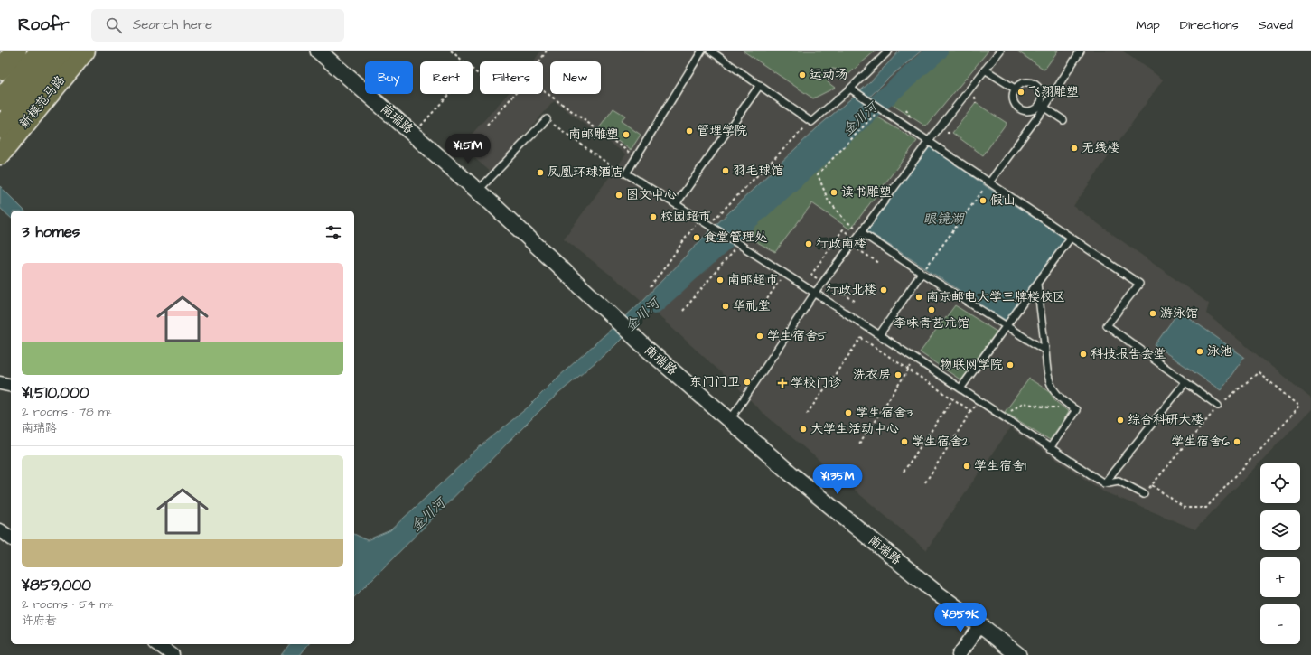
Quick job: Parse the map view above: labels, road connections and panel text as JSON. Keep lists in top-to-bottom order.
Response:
{
  "streets": {
    "main road": ["新模范马路"],
    "street": ["南瑞路"]
  },
  "water": ["金川河", "眼镜湖"],
  "places": {
    "other": [
      "运动场",
      "飞翔雕塑",
      "管理学院",
      "南邮雕塑",
      "无线楼",
      "羽毛球馆",
      "凤凰环球酒店",
      "读书雕塑",
      "图文中心",
      "假山",
      "校园超市",
      "食堂管理处",
      "行政南楼",
      "南邮超市",
      "行政北楼",
      "南京邮电大学三牌楼校区",
      "华礼堂",
      "李味青艺术馆",
      "游泳馆",
      "学生宿舍5",
      "泳池",
      "科技报告会堂",
      "物联网学院",
      "洗衣房",
      "东门门卫",
      "学生宿舍3",
      "综合科研大楼",
      "大学生活动中心",
      "学生宿舍2",
      "学生宿舍6",
      "学生宿舍1"
    ],
    "health": ["学校门诊"]
  },
  "page": {
    "header": "Roofr",
    "search": "Search here",
    "nav": ["Map", "Directions", "Saved"],
    "chip": [
      "Buy",
      "Rent",
      "Filters",
      "New"
    ],
    "price": ["¥1.51M", "¥1.35M", "¥859K"],
    "heading": "3 homes",
    "list": [
      {
        "name": "¥1,510,000",
        "note": "2 rooms · 78 m² · 南瑞路"
      },
      {
        "name": "¥859,000",
        "note": "2 rooms · 54 m² · 许府巷"
      }
    ],
    "map_buttons": ["+", "−"]
  }
}
